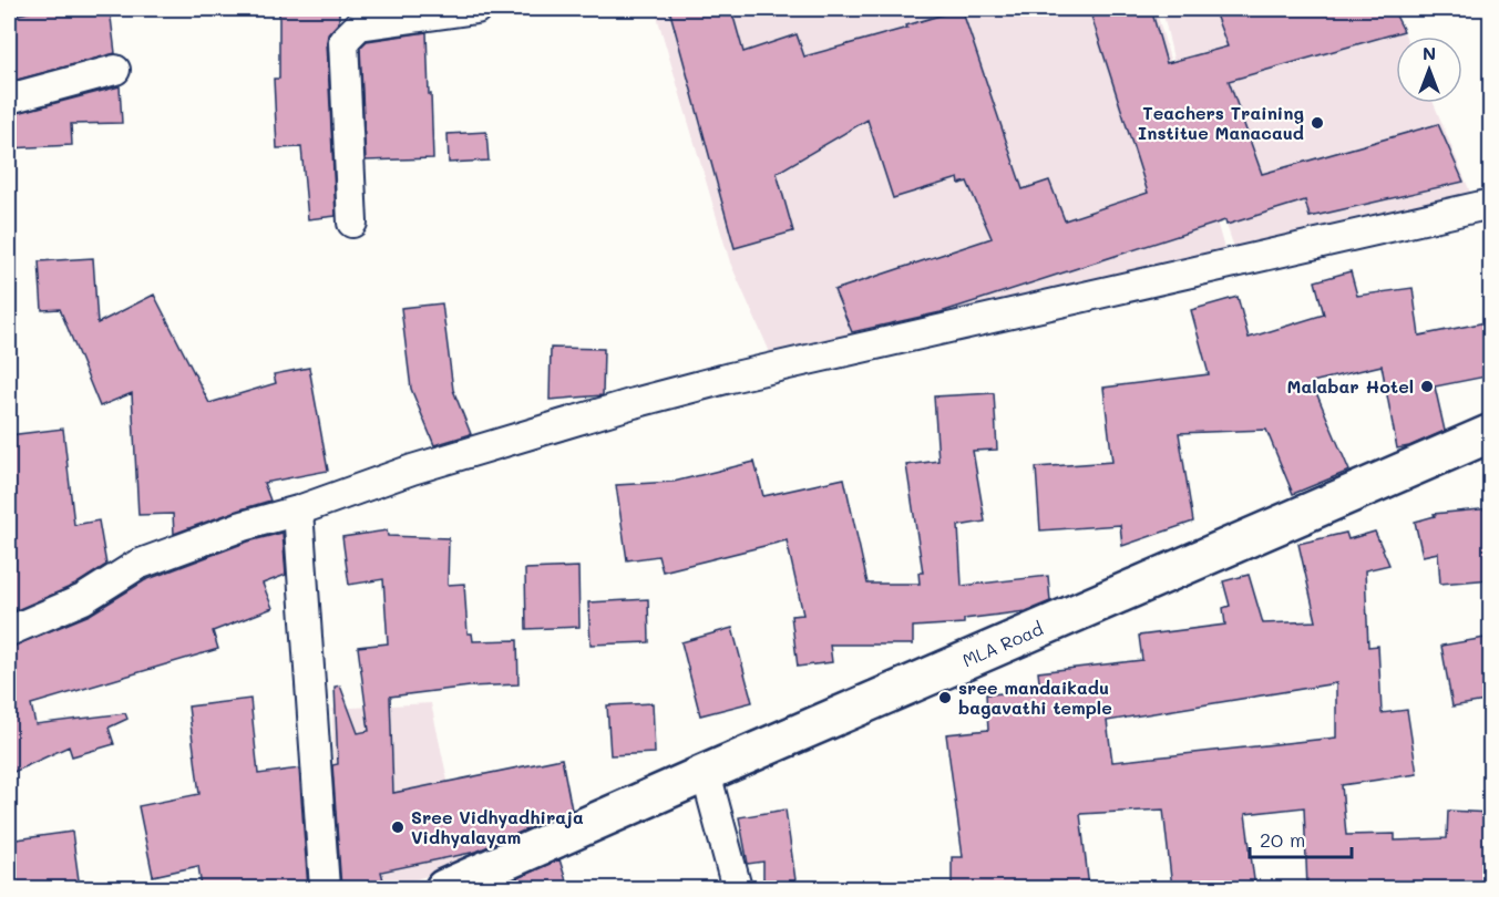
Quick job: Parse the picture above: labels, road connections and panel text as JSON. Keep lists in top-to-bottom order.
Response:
{
  "streets": {
    "street": ["MLA Road"]
  },
  "places": [
    "Teachers Training Institue Manacaud",
    "Malabar Hotel",
    "sree mandaikadu bagavathi temple",
    "Sree Vidhyadhiraja Vidhyalayam"
  ],
  "scale_bar": "20 m",
  "north": "top"
}
